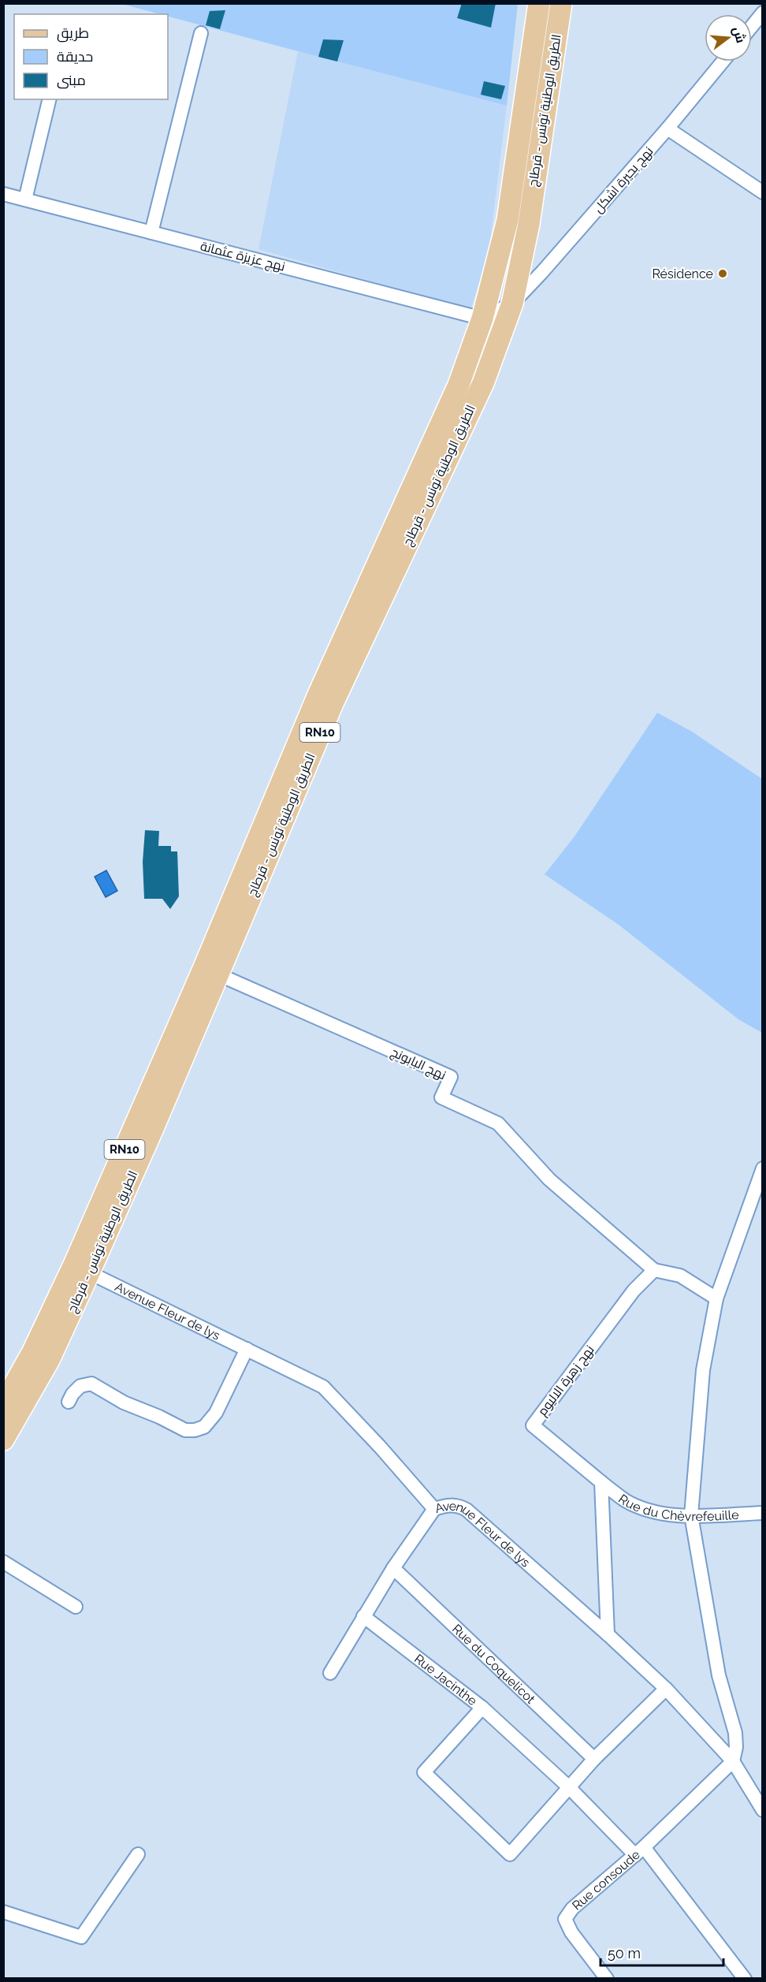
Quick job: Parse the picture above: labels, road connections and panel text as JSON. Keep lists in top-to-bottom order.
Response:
{
  "streets": {
    "main road": ["الطريق الوطنية تونس - قرطاج", "RN10"],
    "street": [
      "نهج بحيرة اشكل",
      "نهج عزيزة عثمانة",
      "نهج البابونج",
      "Avenue Fleur de lys",
      "نهج زهرة الاليوم",
      "Rue du Chèvrefeuille",
      "Rue du Coquelicot",
      "Rue Jacinthe",
      "Rue consoude"
    ]
  },
  "crossings": [
    ["الطريق الوطنية تونس - قرطاج", "نهج بحيرة اشكل"],
    ["الطريق الوطنية تونس - قرطاج", "نهج عزيزة عثمانة"],
    ["الطريق الوطنية تونس - قرطاج", "نهج البابونج"],
    ["الطريق الوطنية تونس - قرطاج", "Avenue Fleur de lys"],
    ["نهج البابونج", "نهج زهرة الاليوم"],
    ["نهج زهرة الاليوم", "Rue du Chèvrefeuille"]
  ],
  "places": ["Résidence"],
  "legend": ["طريق", "حديقة", "مبنى"],
  "scale_bar": "50 m",
  "north": "right"
}
